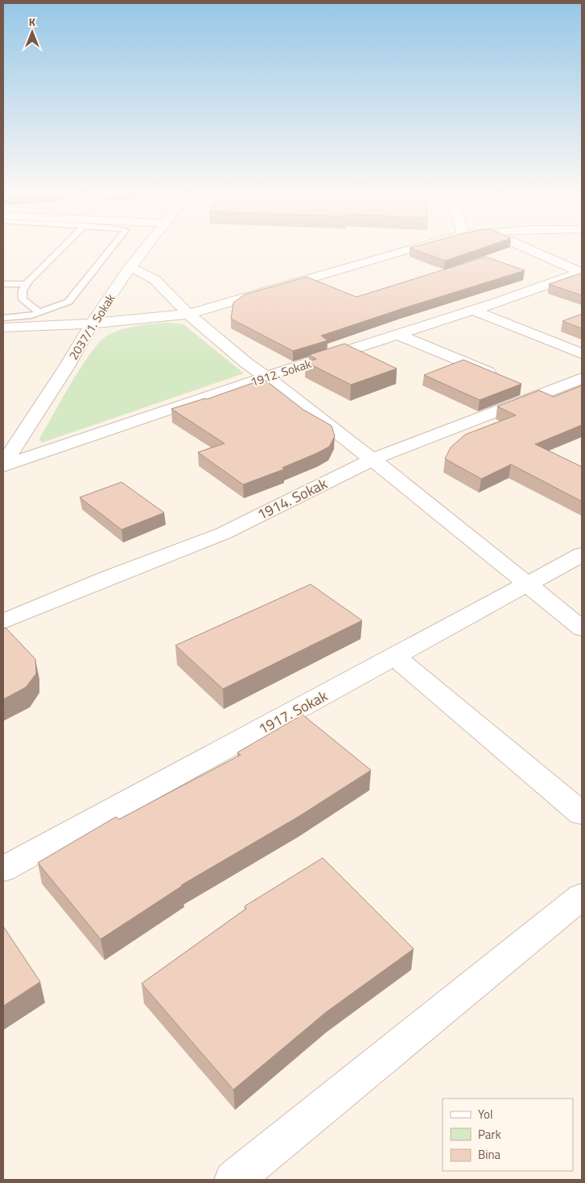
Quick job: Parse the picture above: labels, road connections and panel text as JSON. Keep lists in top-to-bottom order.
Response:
{
  "streets": {
    "street": [
      "2037/1. Sokak",
      "1912. Sokak",
      "1914. Sokak",
      "1917. Sokak"
    ]
  },
  "crossings": [
    ["2037/1. Sokak", "1912. Sokak"]
  ],
  "legend": ["Yol", "Park", "Bina"],
  "north": "top"
}
